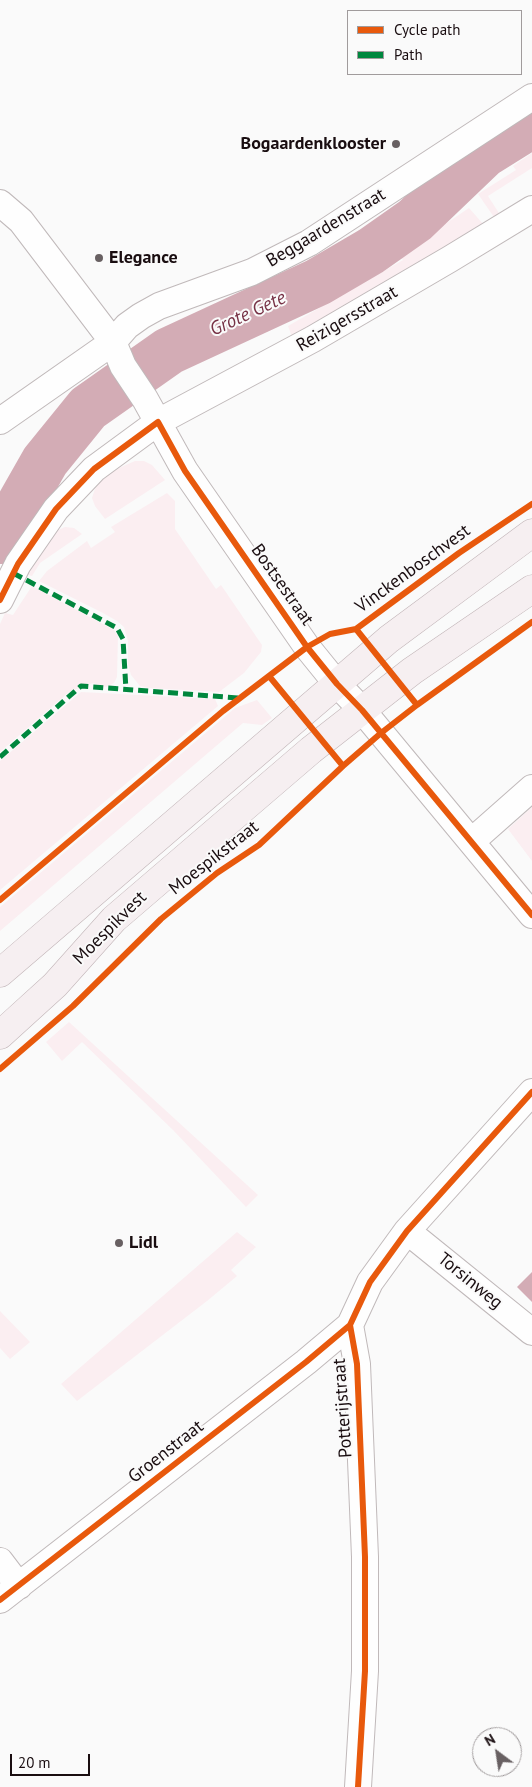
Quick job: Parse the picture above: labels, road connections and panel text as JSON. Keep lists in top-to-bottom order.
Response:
{
  "streets": {
    "main road": ["Moespikvest"],
    "street": [
      "Beggaardenstraat",
      "Reizigersstraat",
      "Bostsestraat",
      "Torsinweg",
      "Potterijstraat",
      "Groenstraat"
    ],
    "cycle path": ["Vinckenboschvest", "Moespikstraat"]
  },
  "crossings": [
    ["Beggaardenstraat", "Bostsestraat"],
    ["Reizigersstraat", "Bostsestraat"],
    ["Bostsestraat", "Moespikvest"],
    ["Potterijstraat", "Groenstraat"]
  ],
  "water": ["Grote Gete"],
  "places": ["Bogaardenklooster", "Elegance", "Lidl"],
  "legend": ["Cycle path", "Path"],
  "scale_bar": "20 m",
  "north": "top left"
}
